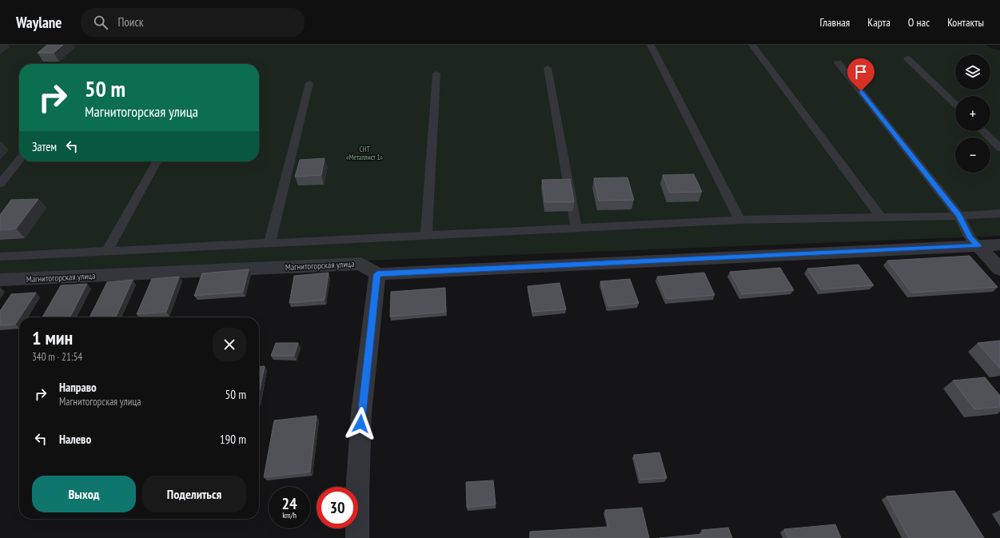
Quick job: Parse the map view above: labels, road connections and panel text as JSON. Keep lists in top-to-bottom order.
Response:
{
  "streets": {
    "street": ["Магнитогорская улица"]
  },
  "parks": ["СНТ «Металлист 1»"],
  "page": {
    "header": "Waylane",
    "search": "Поиск",
    "nav": [
      "Главная",
      "Карта",
      "О нас",
      "Контакты"
    ],
    "map_buttons": ["+", "−"],
    "turn": ["50 m", "Магнитогорская улица"],
    "then": "Затем",
    "heading": ["1 мин", "340 m · 21:54"],
    "list": [
      {
        "name": "Направо",
        "note": "Магнитогорская улица",
        "value": "50 m"
      },
      {
        "name": "Налево",
        "value": "190 m"
      }
    ],
    "buttons": ["Выход", "Поделиться"],
    "speed": "24 km/h",
    "limit": "30"
  }
}
